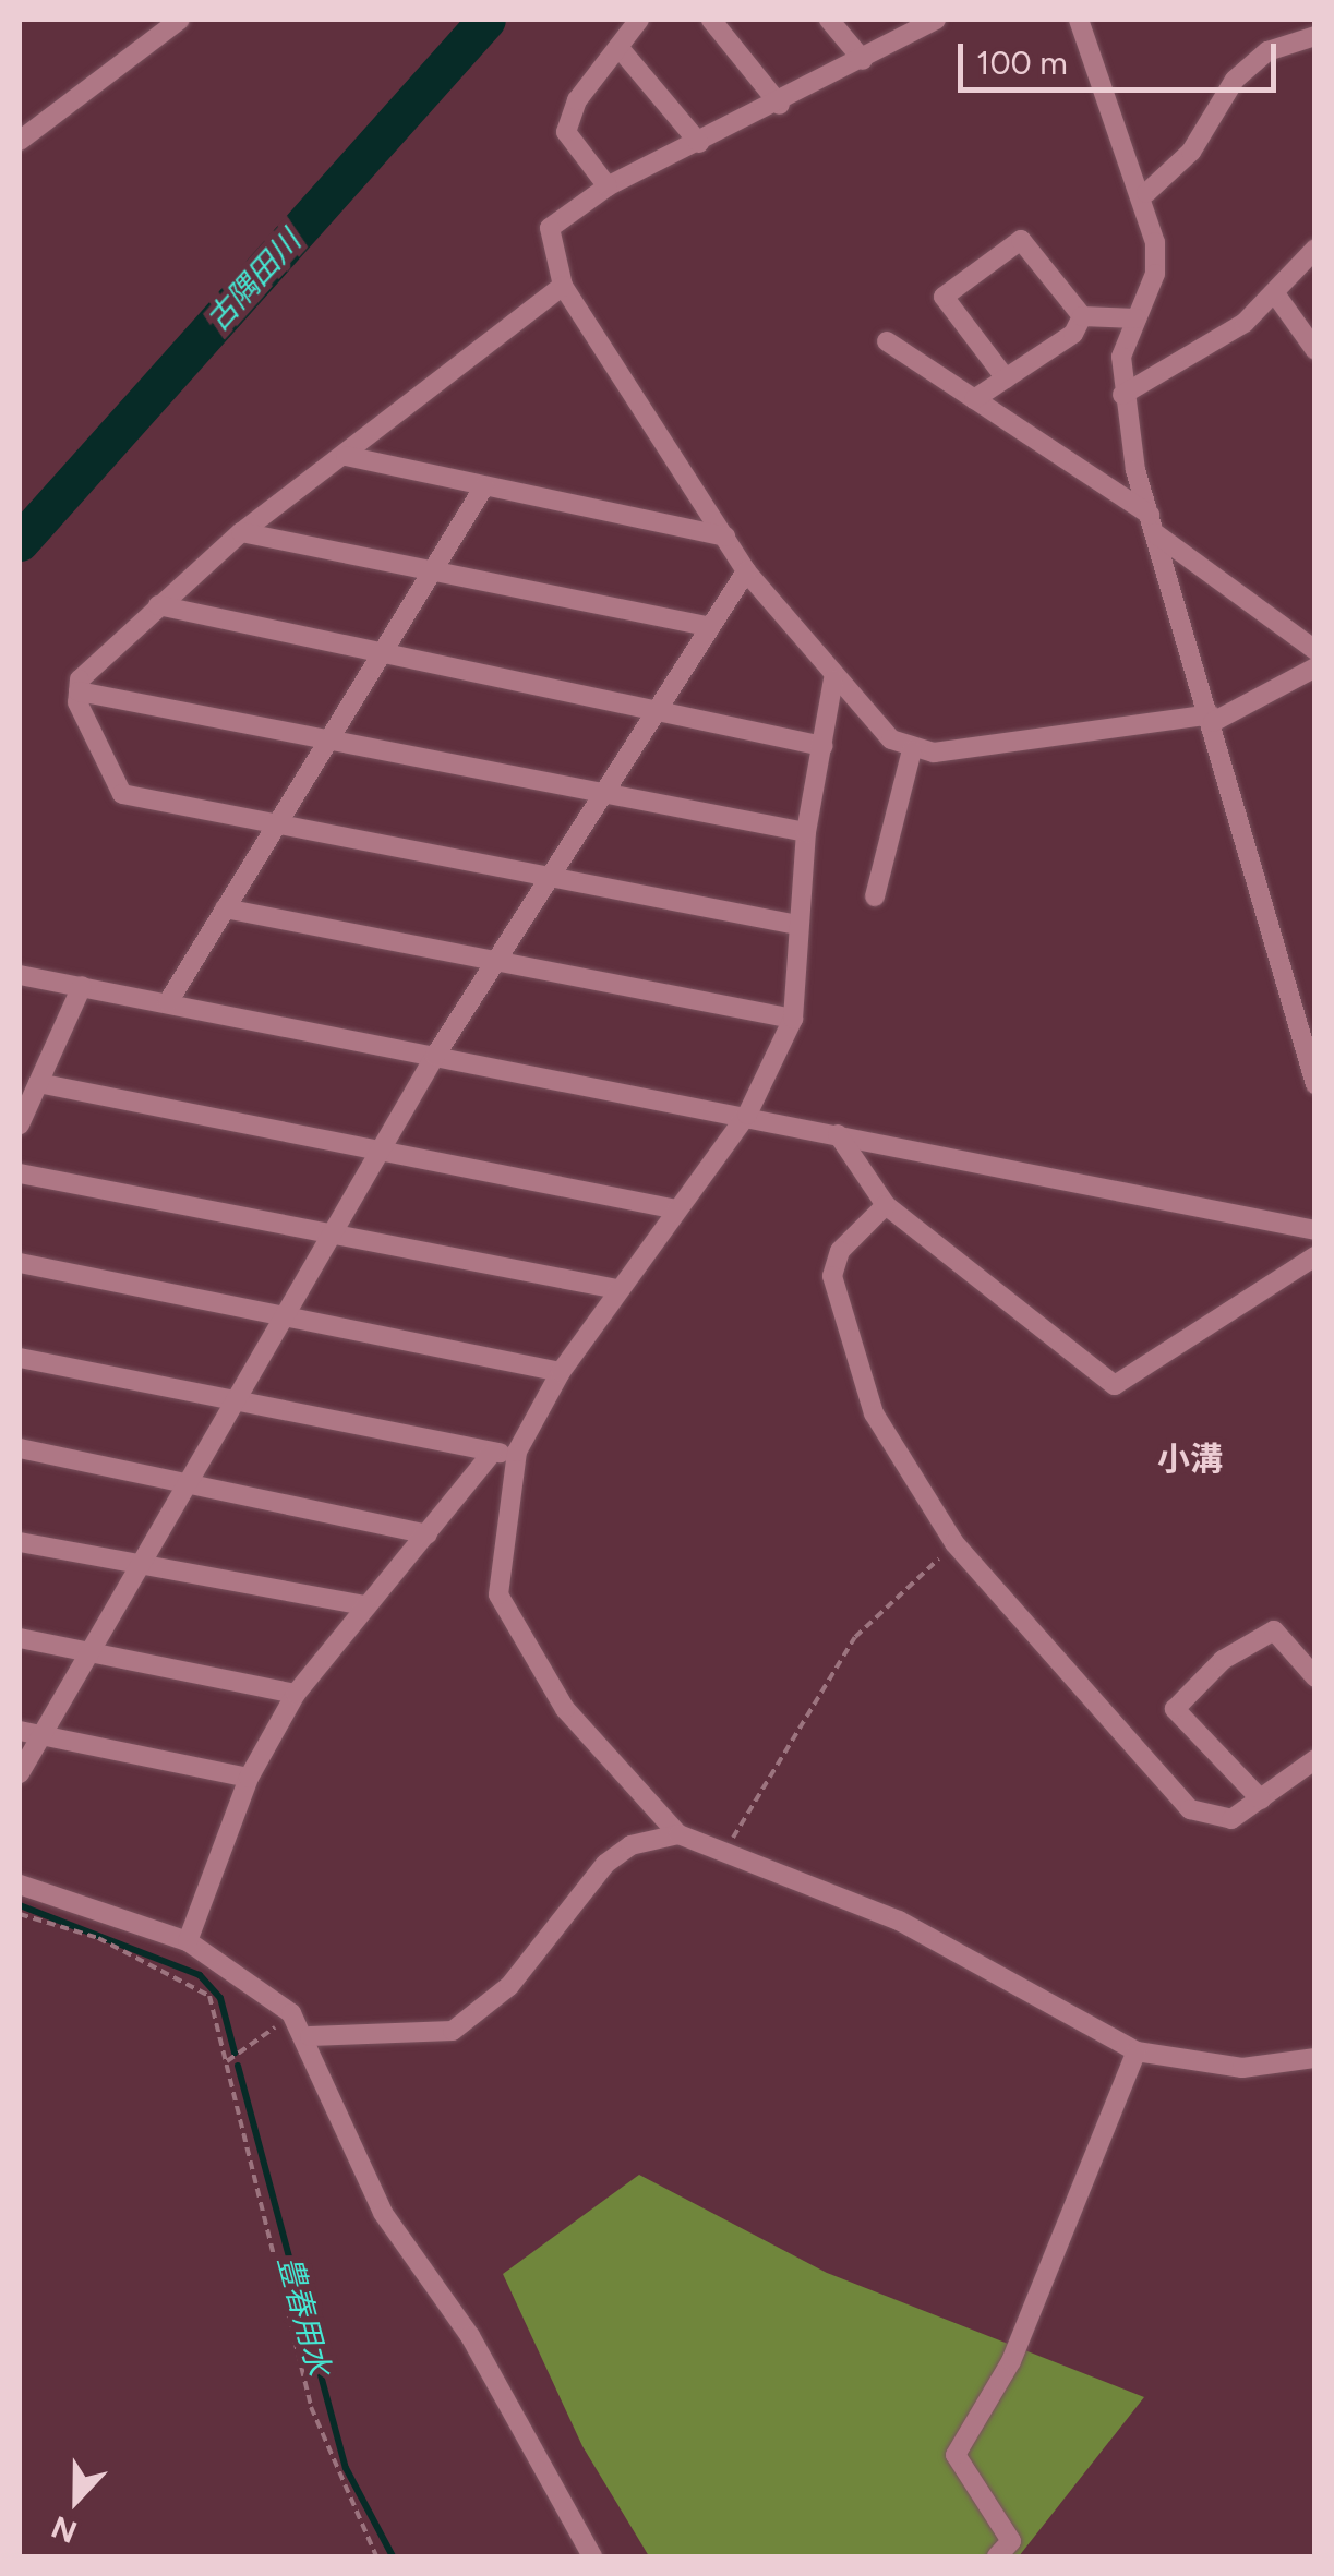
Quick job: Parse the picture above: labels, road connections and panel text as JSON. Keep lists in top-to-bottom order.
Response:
{
  "districts": ["小溝"],
  "water": ["古隅田川", "豊春用水"],
  "scale_bar": "100 m",
  "north": "bottom"
}
